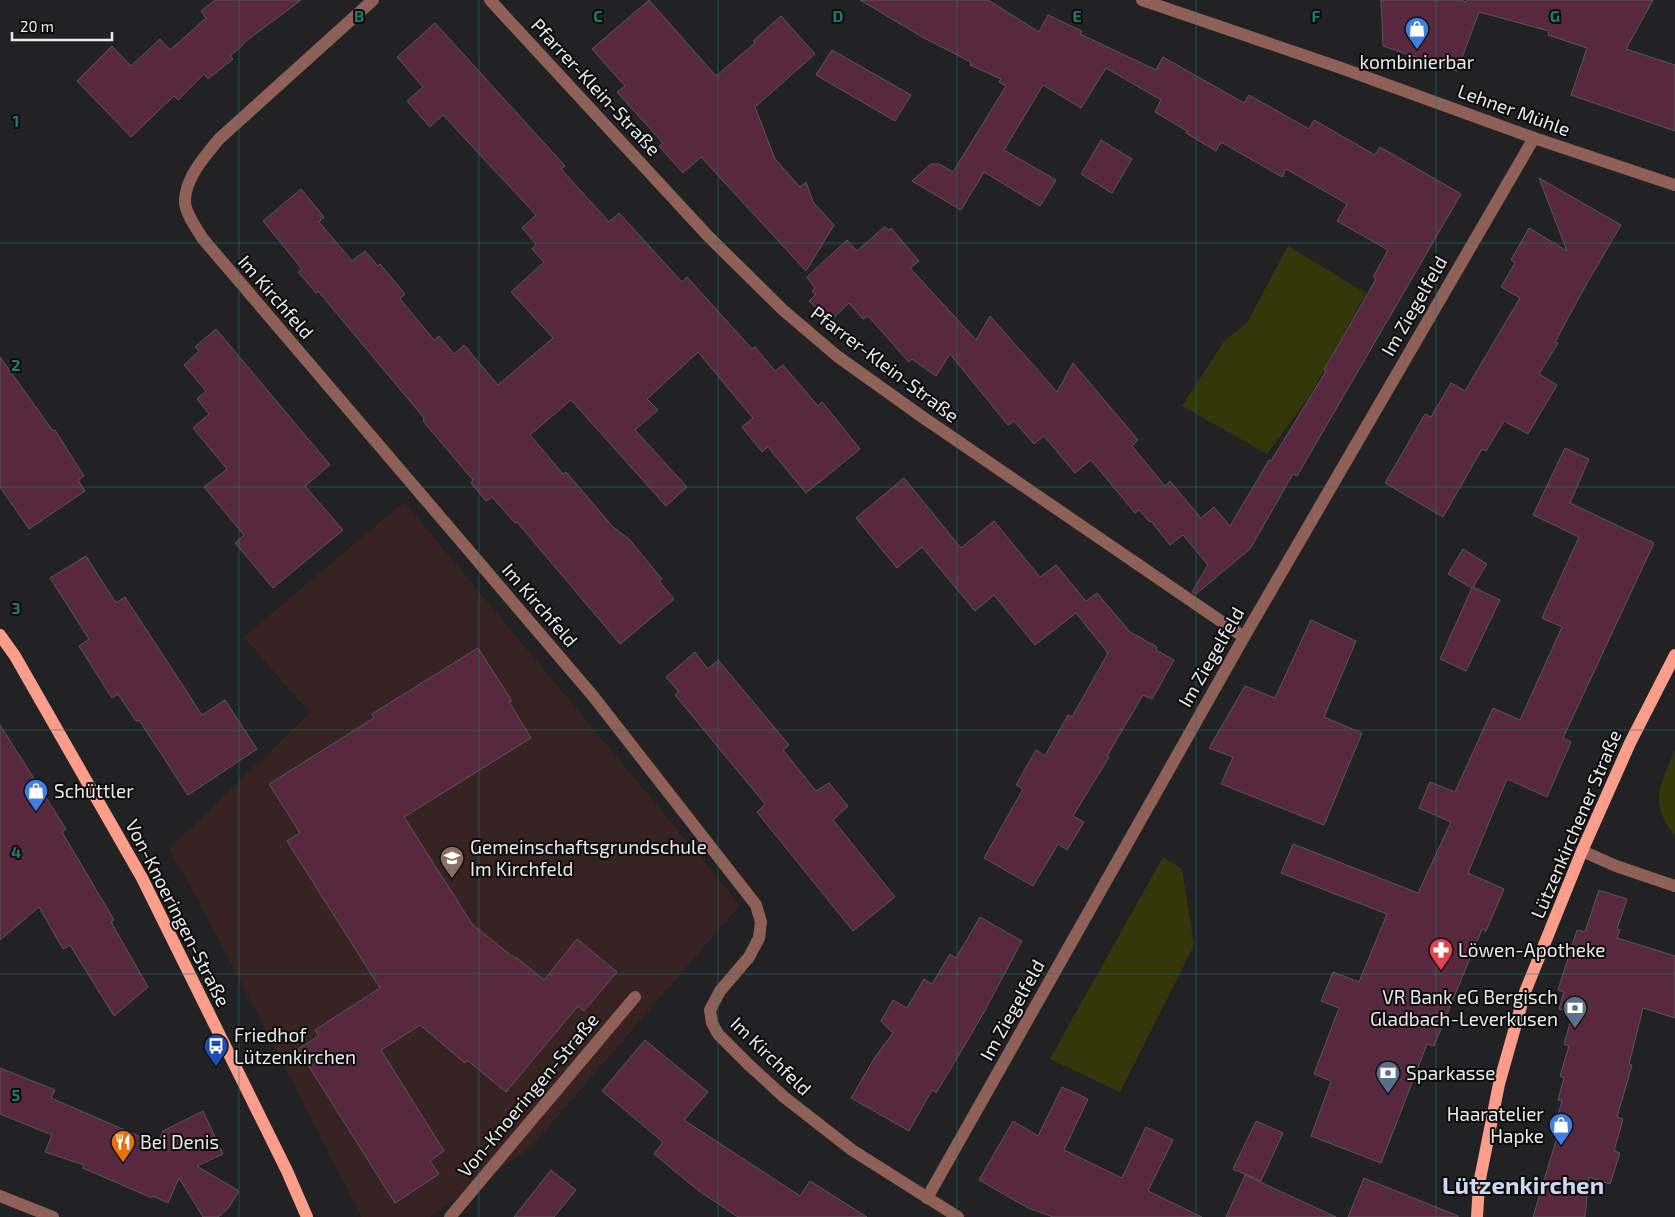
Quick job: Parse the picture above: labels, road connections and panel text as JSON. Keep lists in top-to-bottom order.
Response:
{
  "streets": {
    "main road": ["Lützenkirchener Straße", "Von-Knoeringen-Straße"],
    "street": [
      "Pfarrer-Klein-Straße",
      "Lehner Mühle",
      "Im Kirchfeld",
      "Im Ziegelfeld"
    ]
  },
  "crossings": [
    ["Pfarrer-Klein-Straße", "Im Ziegelfeld"],
    ["Lehner Mühle", "Im Ziegelfeld"],
    ["Im Kirchfeld", "Im Ziegelfeld"]
  ],
  "districts": ["Lützenkirchen"],
  "places": {
    "shop": ["kombinierbar", "Schüttler", "Haaratelier Hapke"],
    "school or university": ["Gemeinschaftsgrundschule Im Kirchfeld"],
    "pharmacy": ["Löwen-Apotheke"],
    "bank": ["VR Bank eG Bergisch Gladbach-Leverkusen", "Sparkasse"],
    "bus stop": ["Friedhof Lützenkirchen"],
    "restaurant": ["Bei Denis"]
  },
  "scale_bar": "20 m",
  "grid": {
    "columns": [
      "B",
      "C",
      "D",
      "E",
      "F",
      "G"
    ],
    "rows": [
      "1",
      "2",
      "3",
      "4",
      "5"
    ]
  }
}
